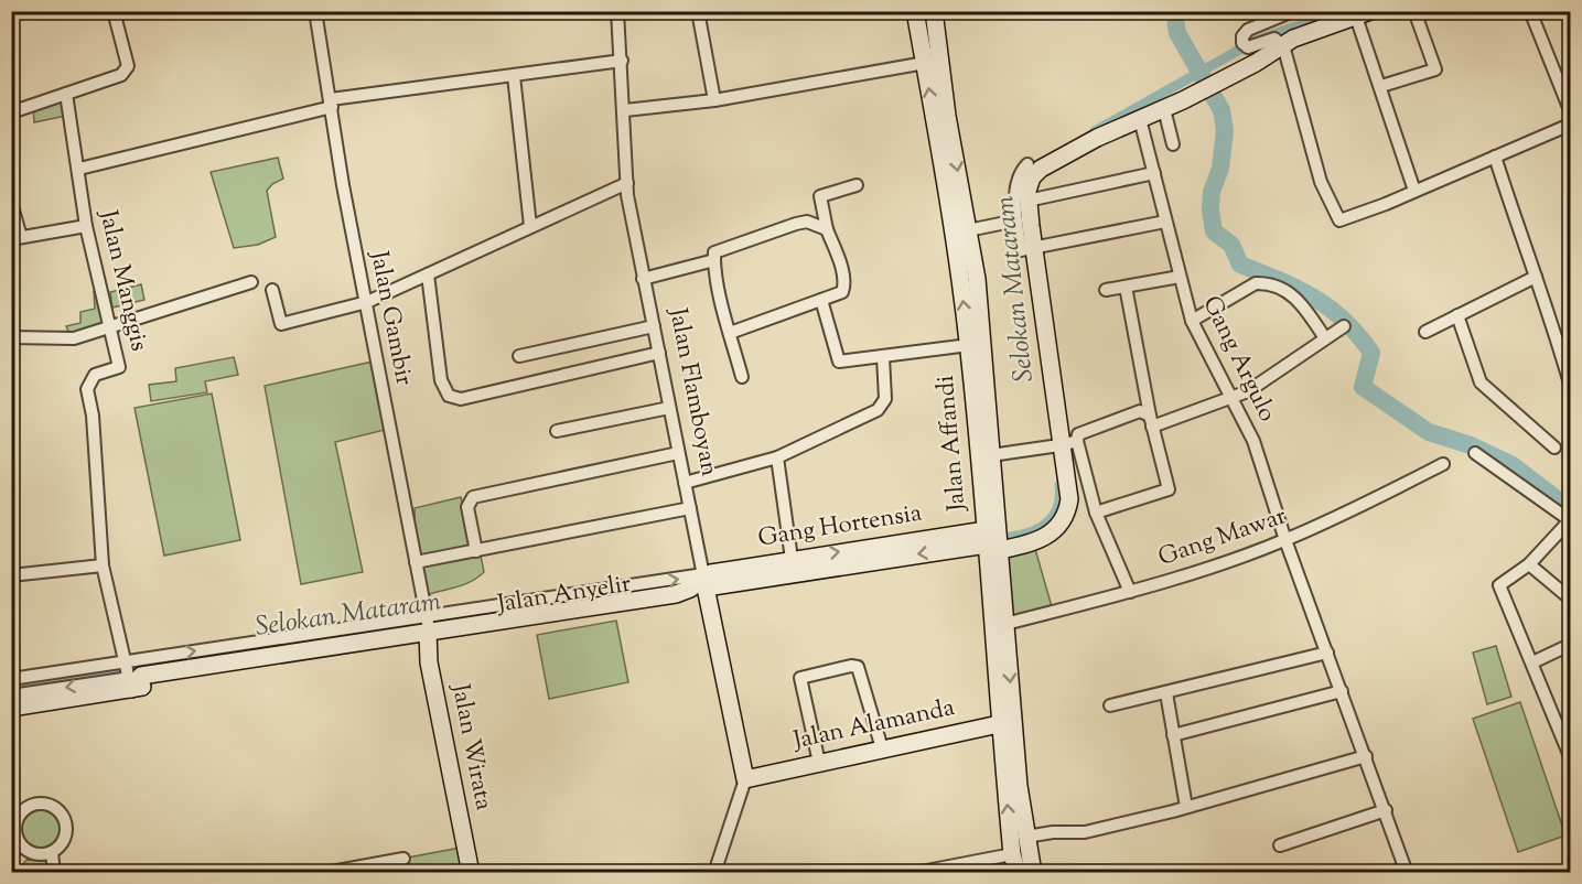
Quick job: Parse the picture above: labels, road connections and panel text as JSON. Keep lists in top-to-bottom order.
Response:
{
  "streets": {
    "main road": [
      "Jalan Flamboyan",
      "Jalan Affandi",
      "Gang Hortensia",
      "Jalan Anyelir",
      "Jalan Alamanda",
      "Jalan Wirata"
    ],
    "street": [
      "Jalan Manggis",
      "Jalan Gambir",
      "Gang Argulo",
      "Gang Mawar"
    ]
  },
  "crossings": [
    ["Jalan Manggis", "Jalan Anyelir"],
    ["Jalan Gambir", "Jalan Anyelir"],
    ["Jalan Gambir", "Jalan Wirata"],
    ["Gang Argulo", "Gang Mawar"],
    ["Jalan Flamboyan", "Gang Hortensia"],
    ["Jalan Flamboyan", "Jalan Anyelir"],
    ["Jalan Flamboyan", "Jalan Alamanda"],
    ["Jalan Affandi", "Gang Hortensia"],
    ["Jalan Affandi", "Gang Mawar"],
    ["Jalan Affandi", "Jalan Alamanda"],
    ["Gang Hortensia", "Jalan Anyelir"],
    ["Jalan Anyelir", "Jalan Wirata"]
  ],
  "water": ["Selokan Mataram"]
}
